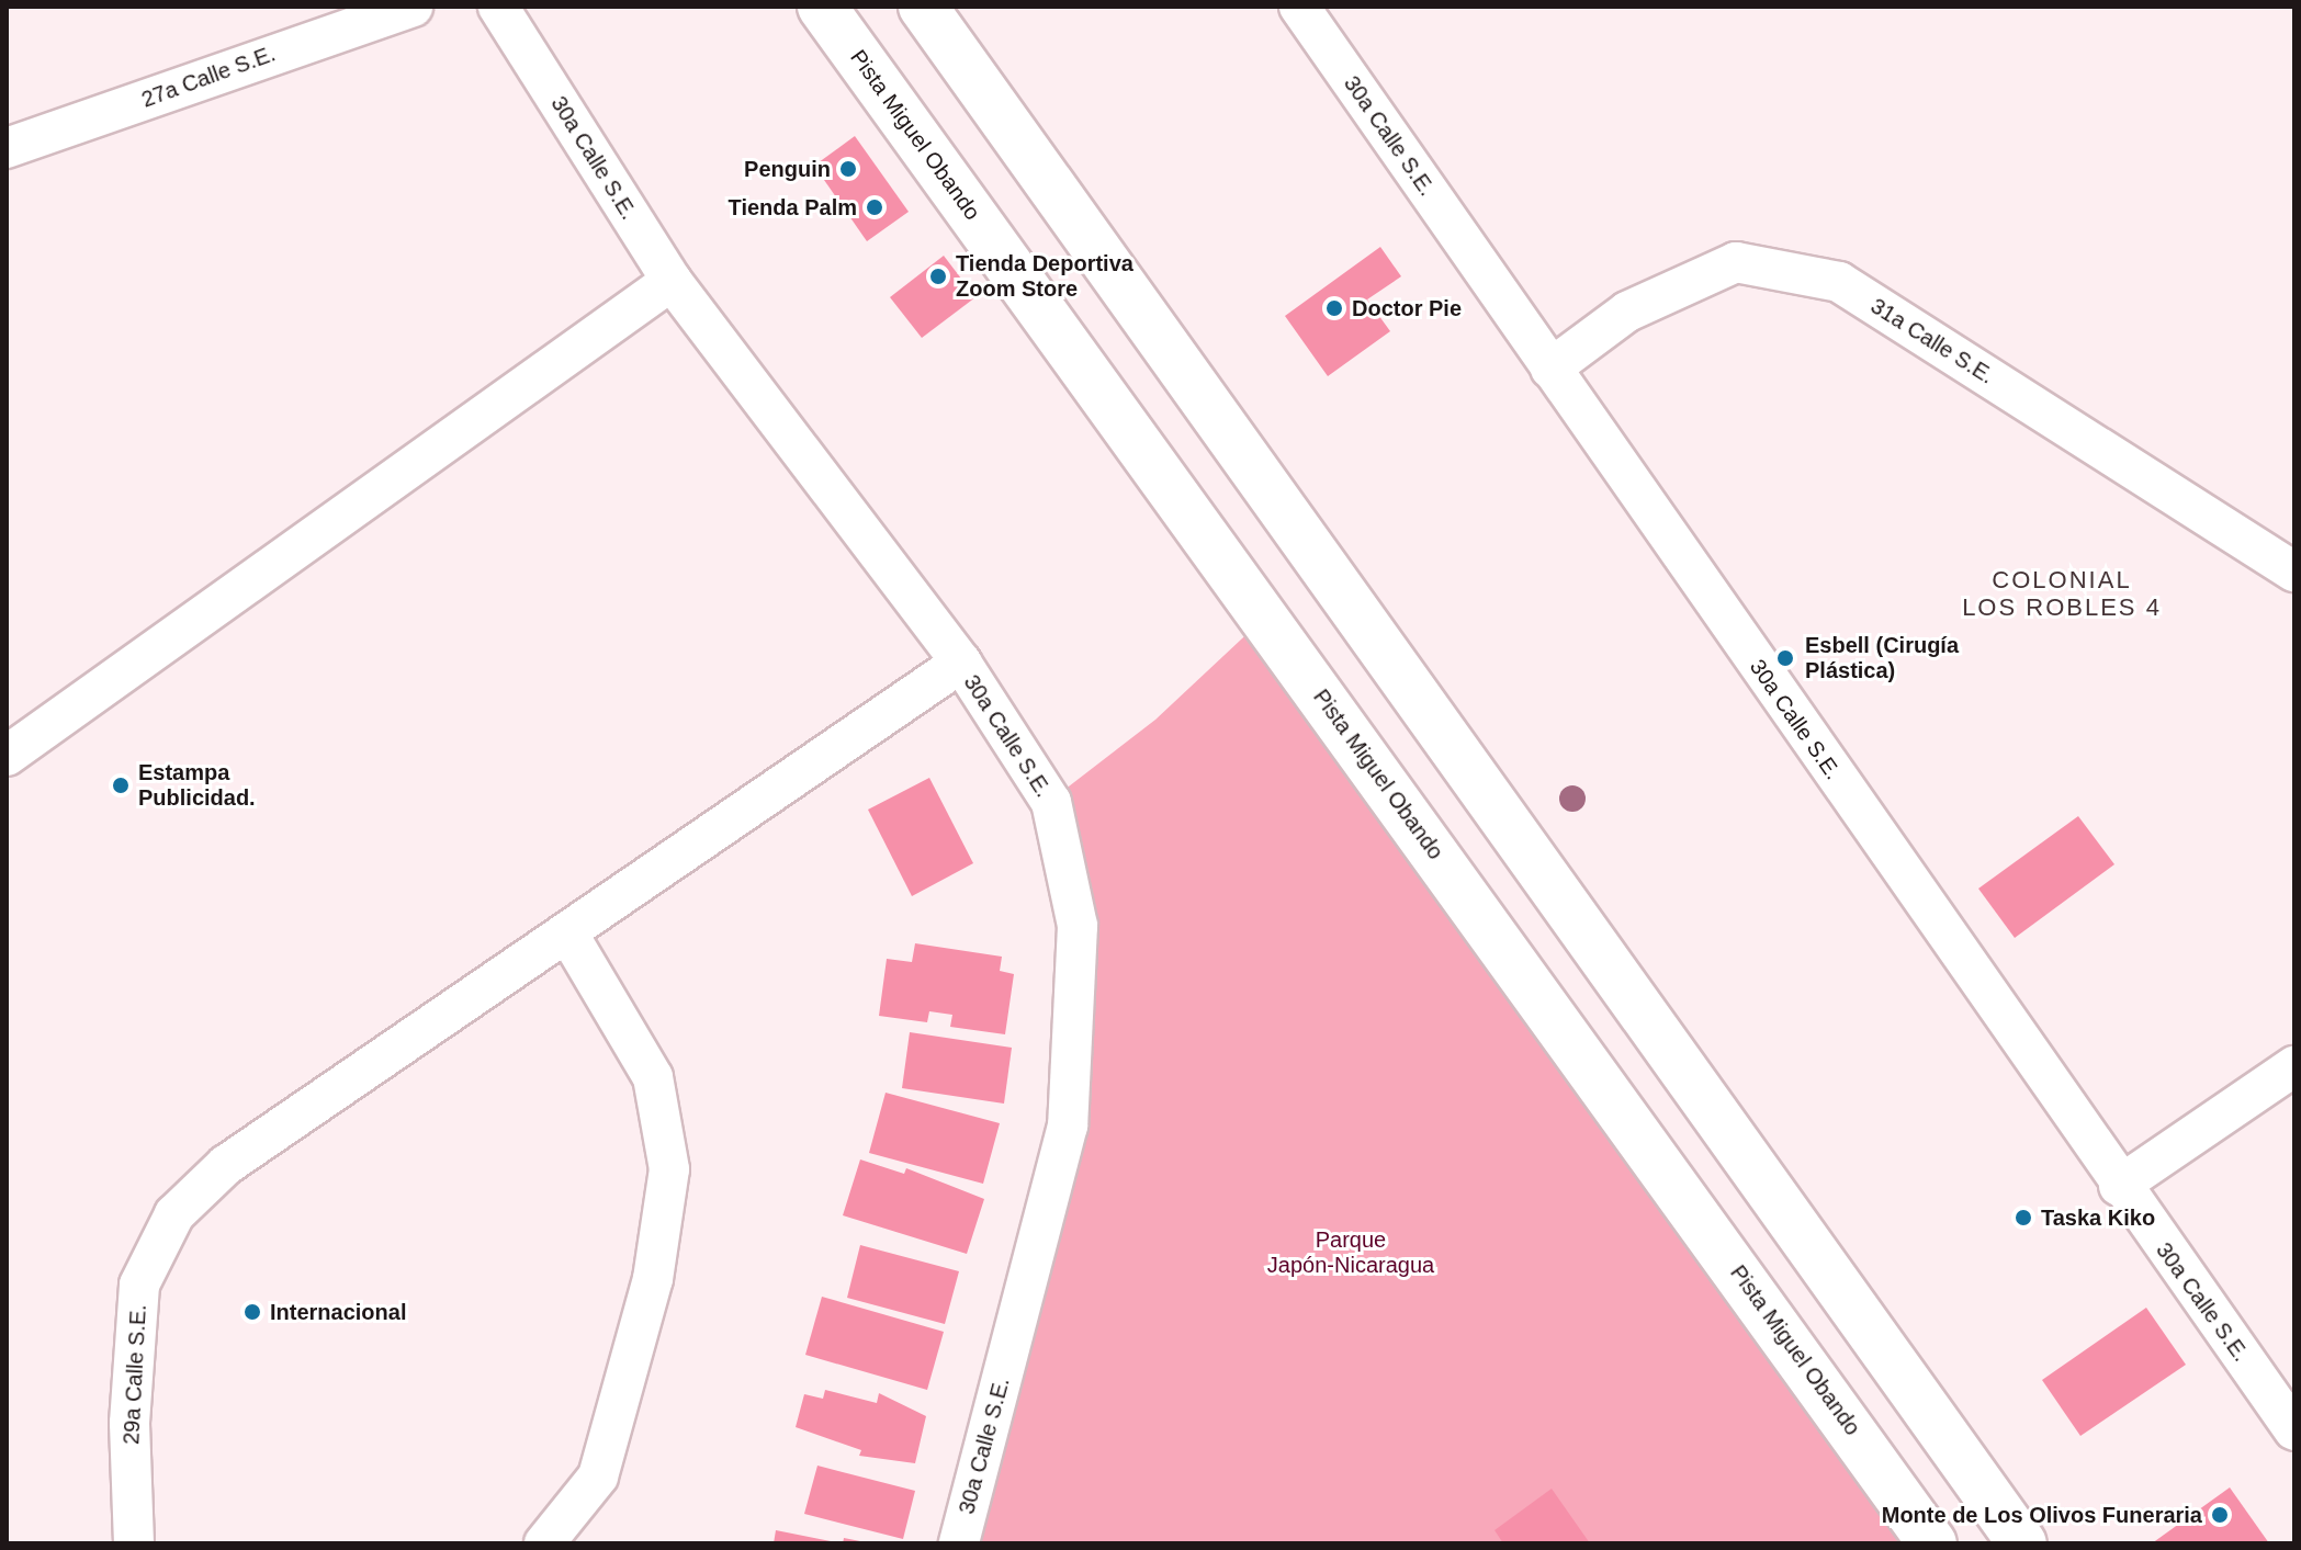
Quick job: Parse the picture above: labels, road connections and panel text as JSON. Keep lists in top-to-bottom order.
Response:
{
  "streets": {
    "main road": ["Pista Miguel Obando"],
    "street": [
      "27a Calle S.E.",
      "30a Calle S.E.",
      "31a Calle S.E.",
      "29a Calle S.E."
    ]
  },
  "crossings": [
    ["30a Calle S.E.", "31a Calle S.E."],
    ["30a Calle S.E.", "29a Calle S.E."]
  ],
  "districts": ["COLONIAL LOS ROBLES 4"],
  "parks": ["Parque Japón-Nicaragua"],
  "places": [
    "Penguin",
    "Tienda Palm",
    "Tienda Deportiva Zoom Store",
    "Doctor Pie",
    "Esbell (Cirugía Plástica)",
    "Estampa Publicidad.",
    "Taska Kiko",
    "Internacional",
    "Monte de Los Olivos Funeraria"
  ]
}
